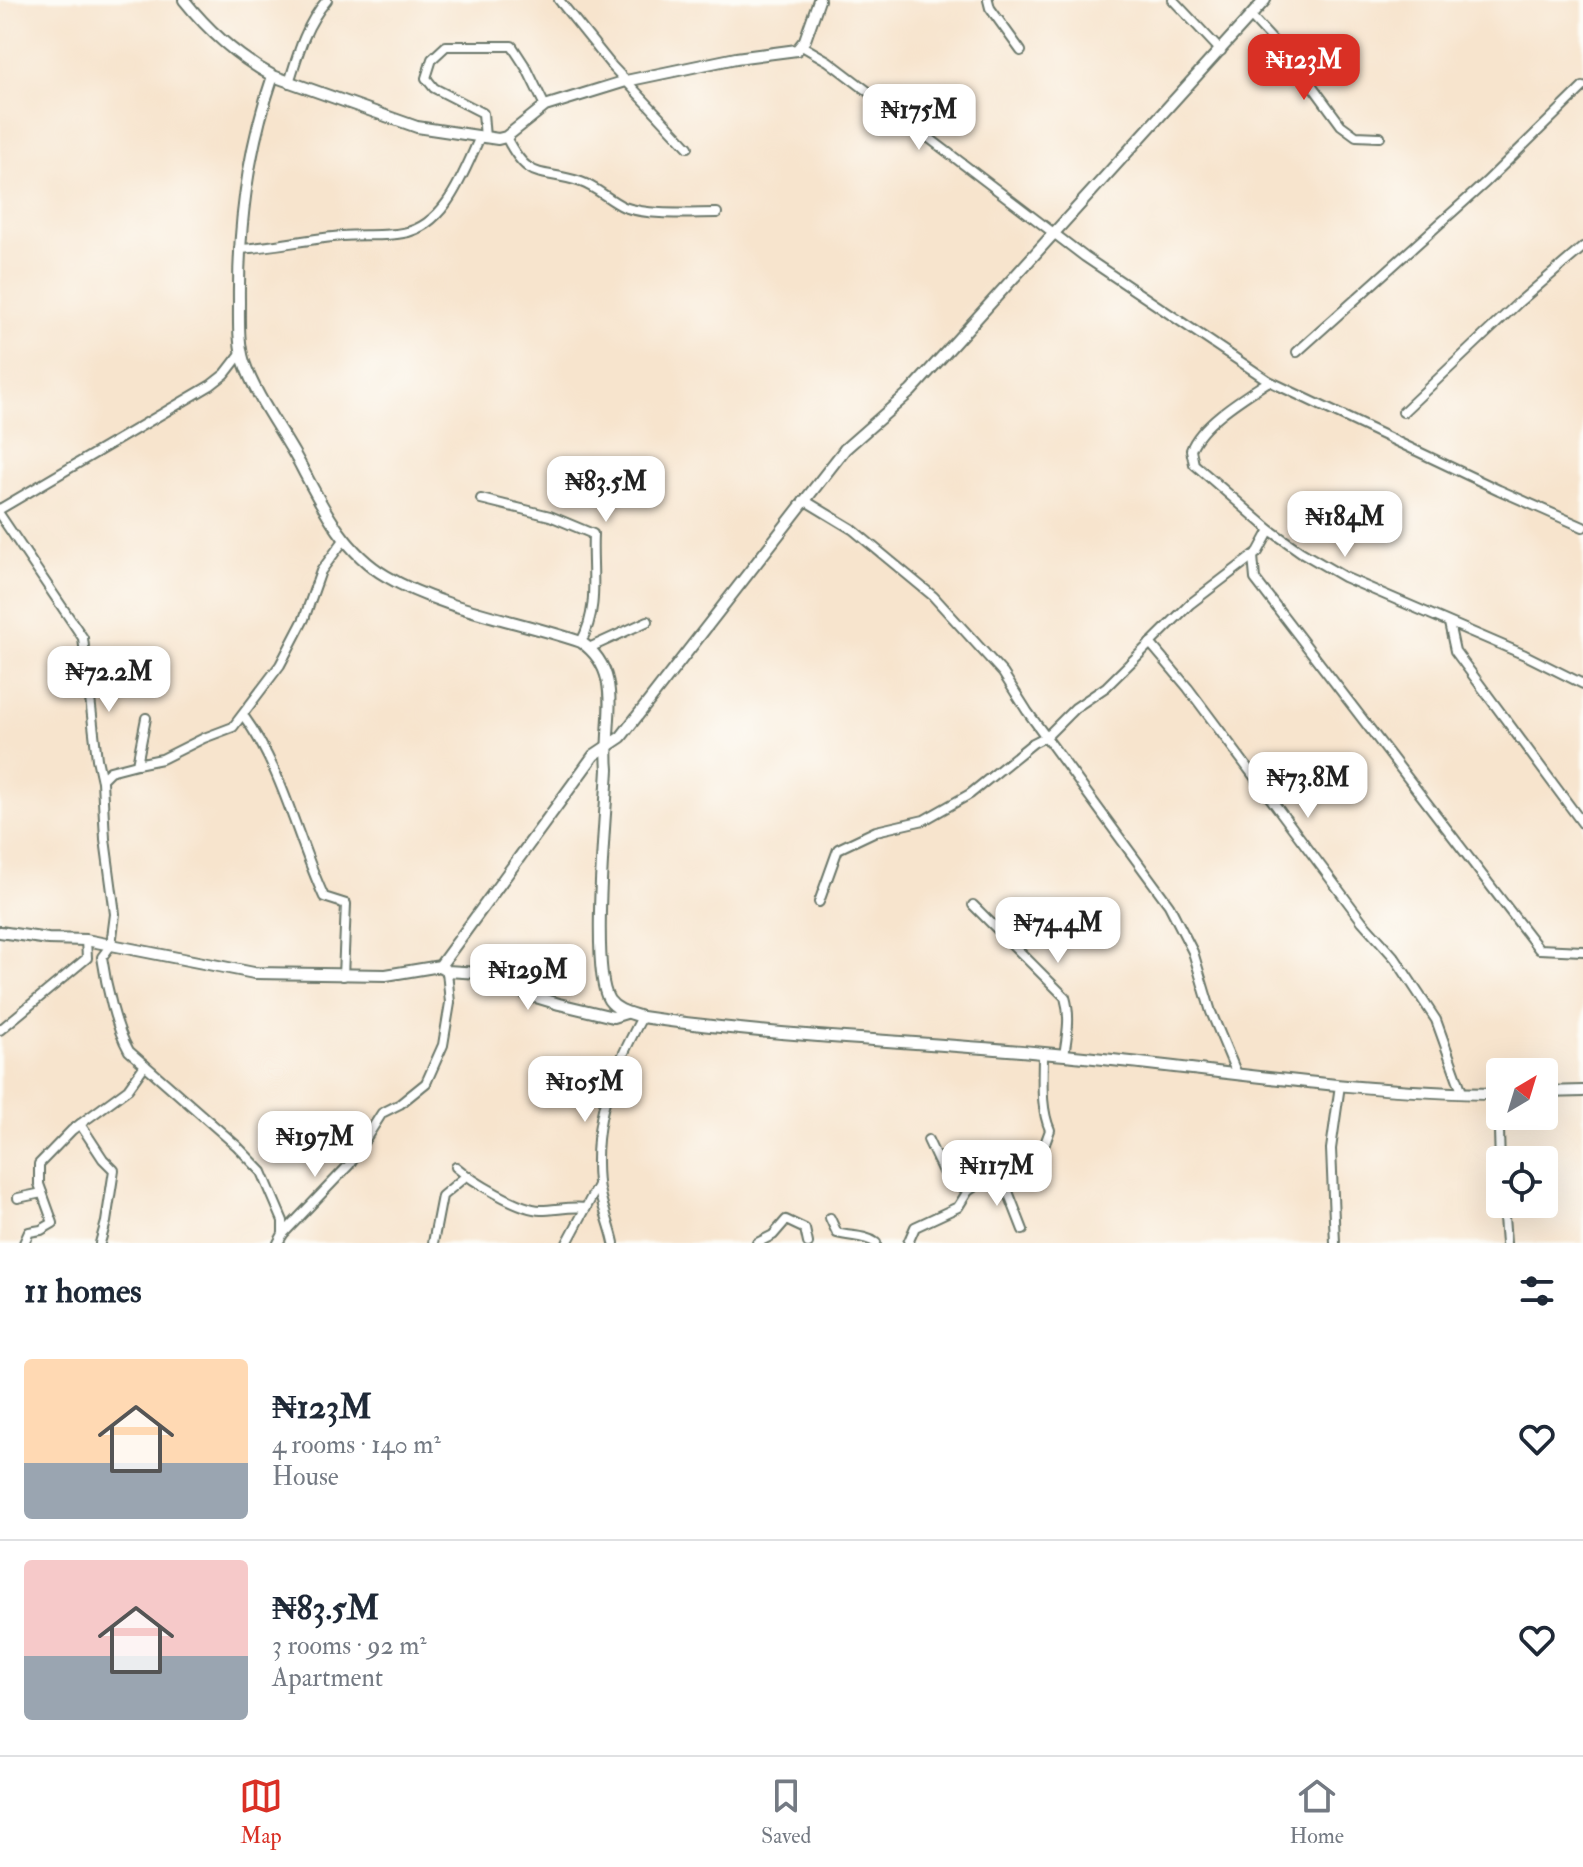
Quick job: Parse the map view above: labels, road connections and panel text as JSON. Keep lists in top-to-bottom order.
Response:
{
  "north": "top right",
  "page": {
    "price": [
      "₦123M",
      "₦175M",
      "₦83.5M",
      "₦184M",
      "₦72.2M",
      "₦73.8M",
      "₦74.4M",
      "₦129M",
      "₦105M",
      "₦197M",
      "₦117M"
    ],
    "heading": "11 homes",
    "list": [
      {
        "name": "₦123M",
        "note": "4 rooms · 140 m² · House"
      },
      {
        "name": "₦83.5M",
        "note": "3 rooms · 92 m² · Apartment"
      }
    ],
    "tabs": ["Map", "Saved", "Home"]
  }
}
